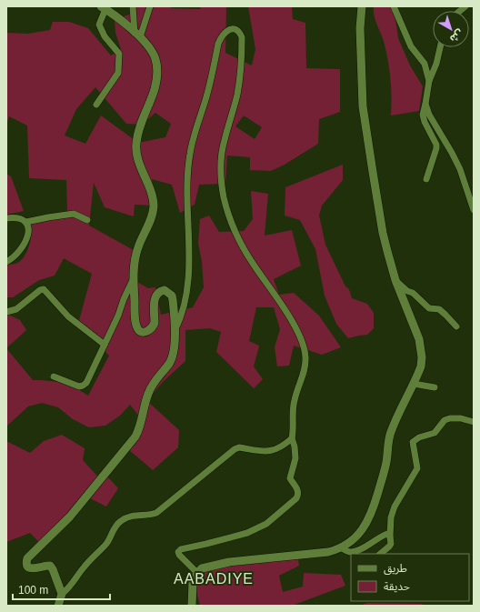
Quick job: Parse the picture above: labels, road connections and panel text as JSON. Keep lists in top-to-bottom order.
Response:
{
  "districts": ["AABADIYE"],
  "legend": ["طريق", "حديقة"],
  "scale_bar": "100 m",
  "north": "bottom right"
}
